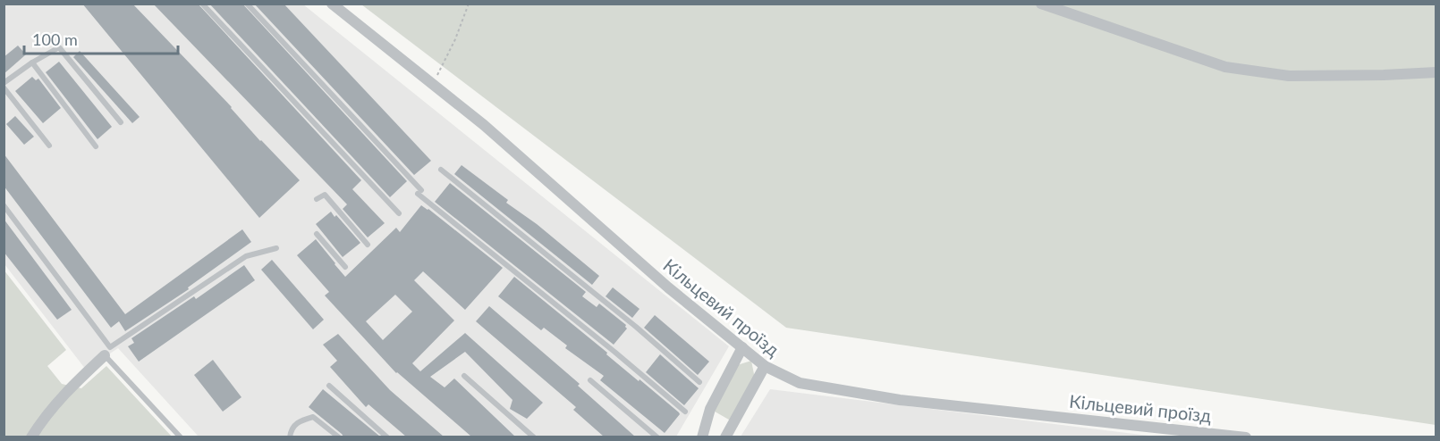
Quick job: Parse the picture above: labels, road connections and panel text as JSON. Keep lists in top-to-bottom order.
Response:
{
  "streets": {
    "street": ["Кільцевий проїзд"]
  },
  "scale_bar": "100 m"
}
